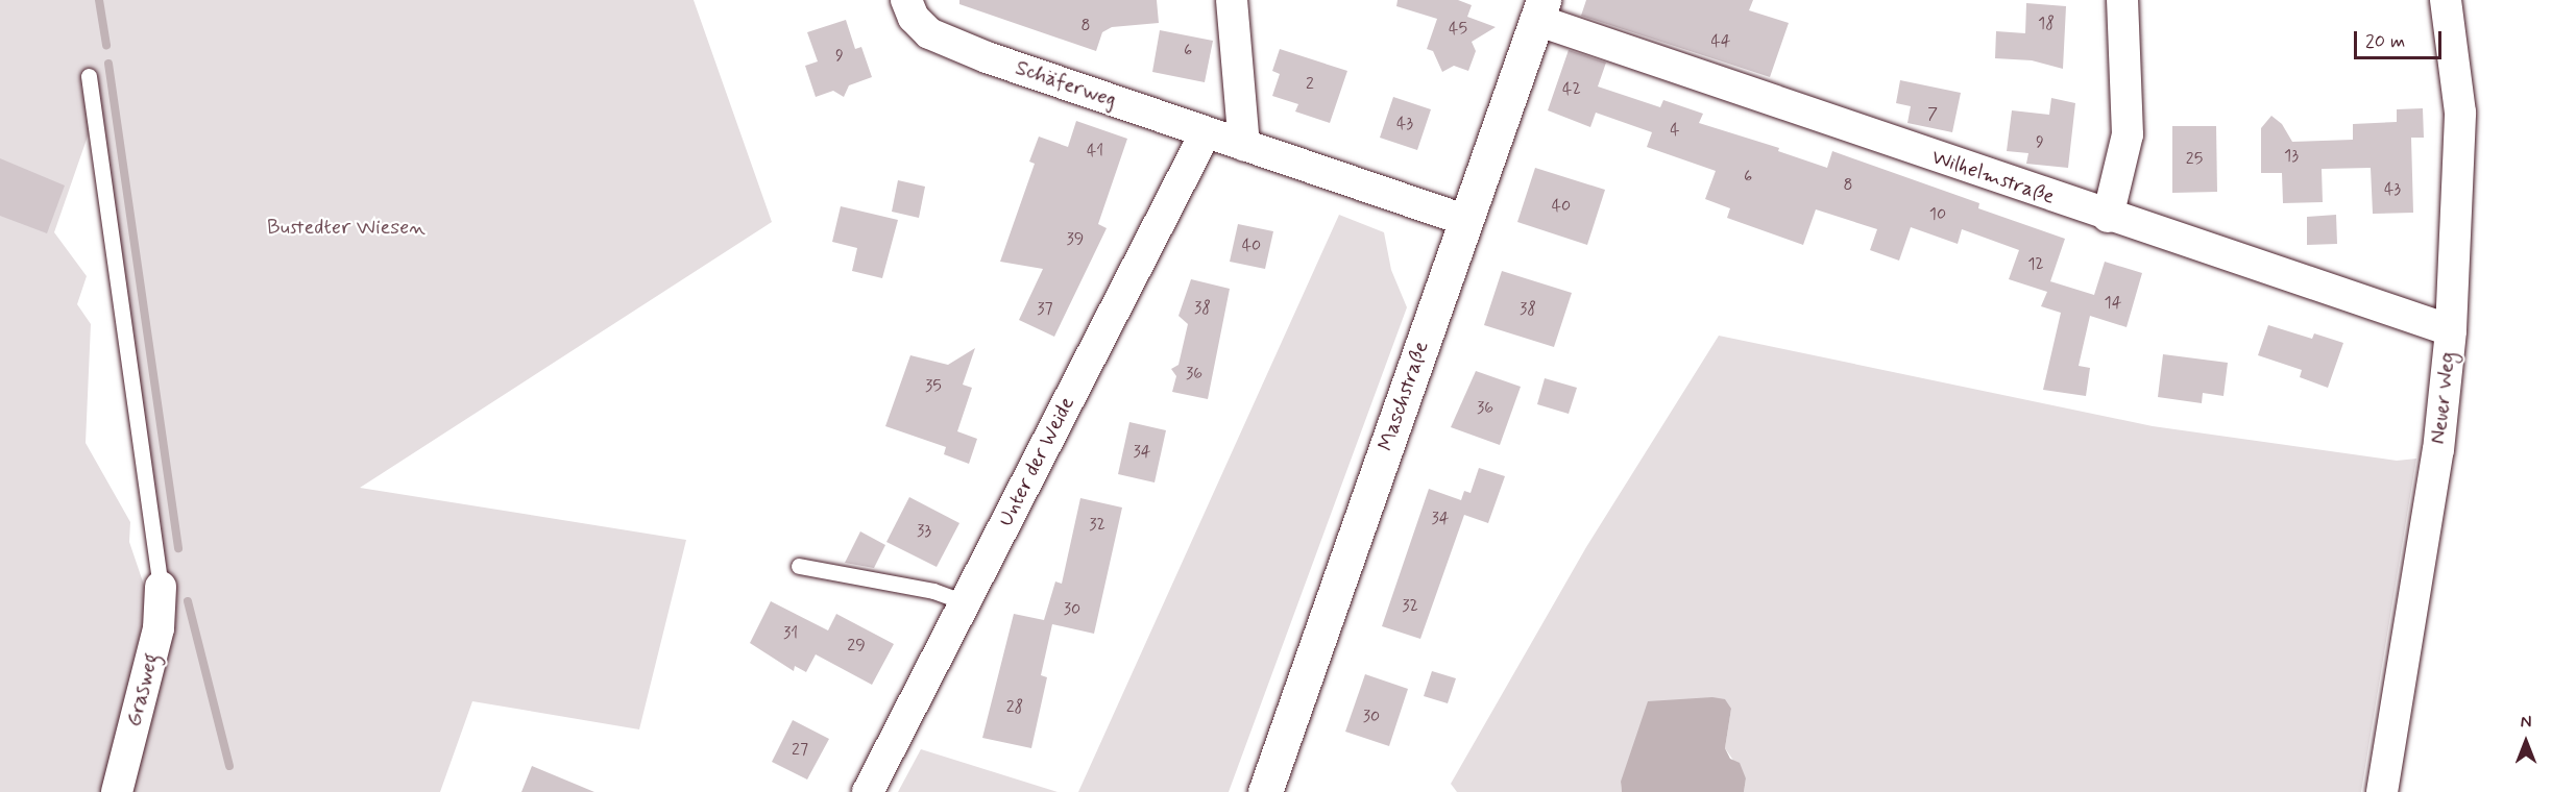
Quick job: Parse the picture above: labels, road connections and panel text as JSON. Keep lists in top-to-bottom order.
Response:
{
  "streets": {
    "street": [
      "Schäferweg",
      "Wilhelmstraße",
      "Maschstraße",
      "Neuer Weg",
      "Unter der Weide",
      "Grasweg"
    ]
  },
  "crossings": [
    ["Schäferweg", "Maschstraße"],
    ["Schäferweg", "Unter der Weide"],
    ["Wilhelmstraße", "Maschstraße"],
    ["Wilhelmstraße", "Neuer Weg"]
  ],
  "parks": ["Bustedter Wiesen"],
  "house_numbers": [
    "18",
    "8",
    "45",
    "44",
    "6",
    "9",
    "2",
    "42",
    "7",
    "43",
    "4",
    "9",
    "41",
    "13",
    "25",
    "6",
    "8",
    "43",
    "40",
    "10",
    "39",
    "40",
    "12",
    "14",
    "38",
    "37",
    "38",
    "36",
    "35",
    "36",
    "34",
    "34",
    "32",
    "33",
    "32",
    "30",
    "31",
    "29",
    "28",
    "30",
    "27"
  ],
  "scale_bar": "20 m",
  "north": "top"
}
